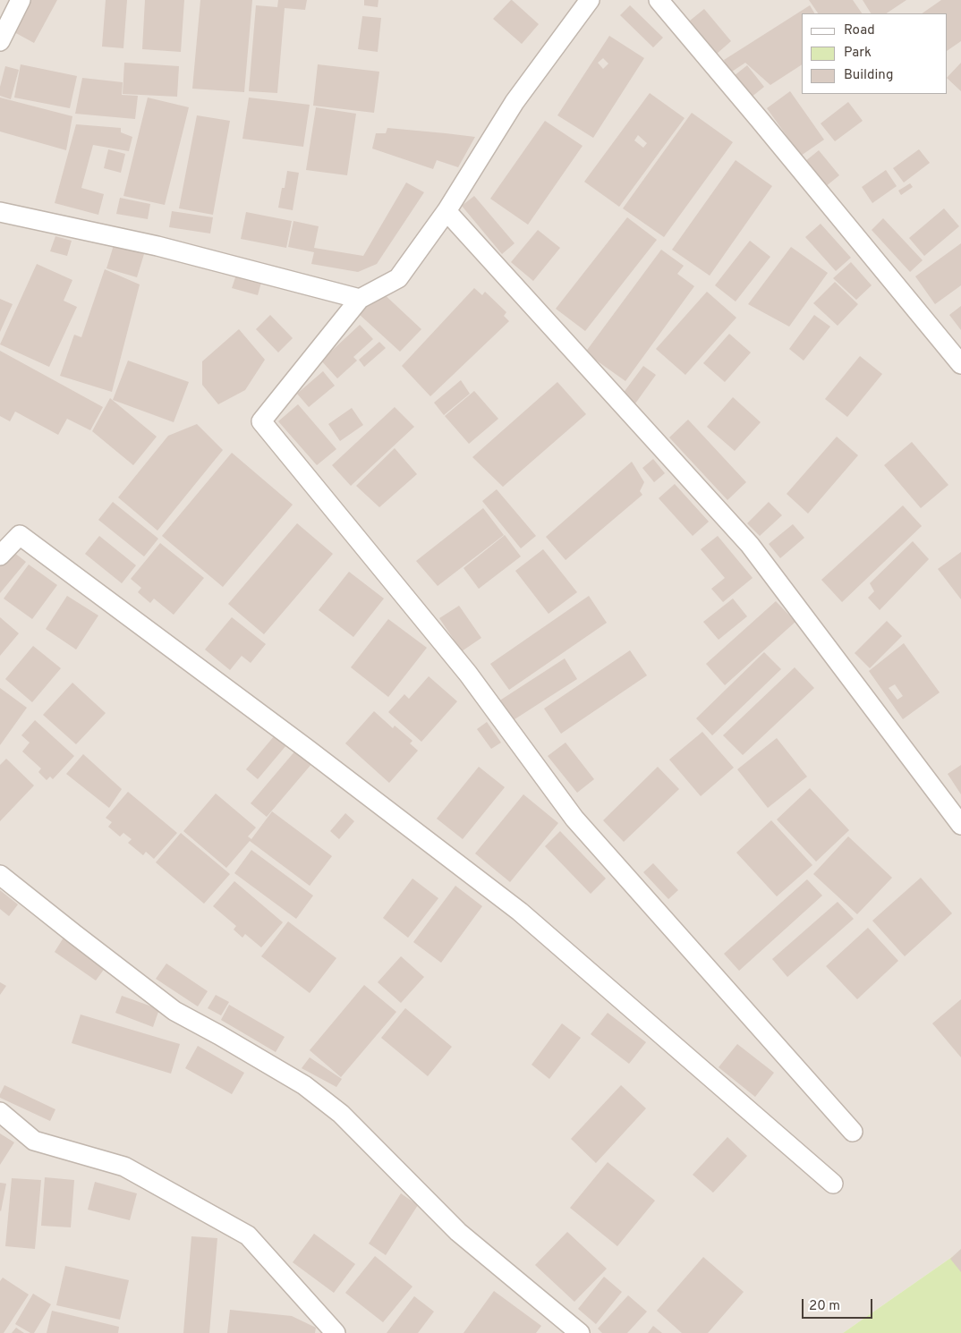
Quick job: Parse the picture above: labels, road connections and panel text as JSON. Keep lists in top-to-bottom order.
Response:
{
  "legend": ["Road", "Park", "Building"],
  "scale_bar": "20 m"
}
